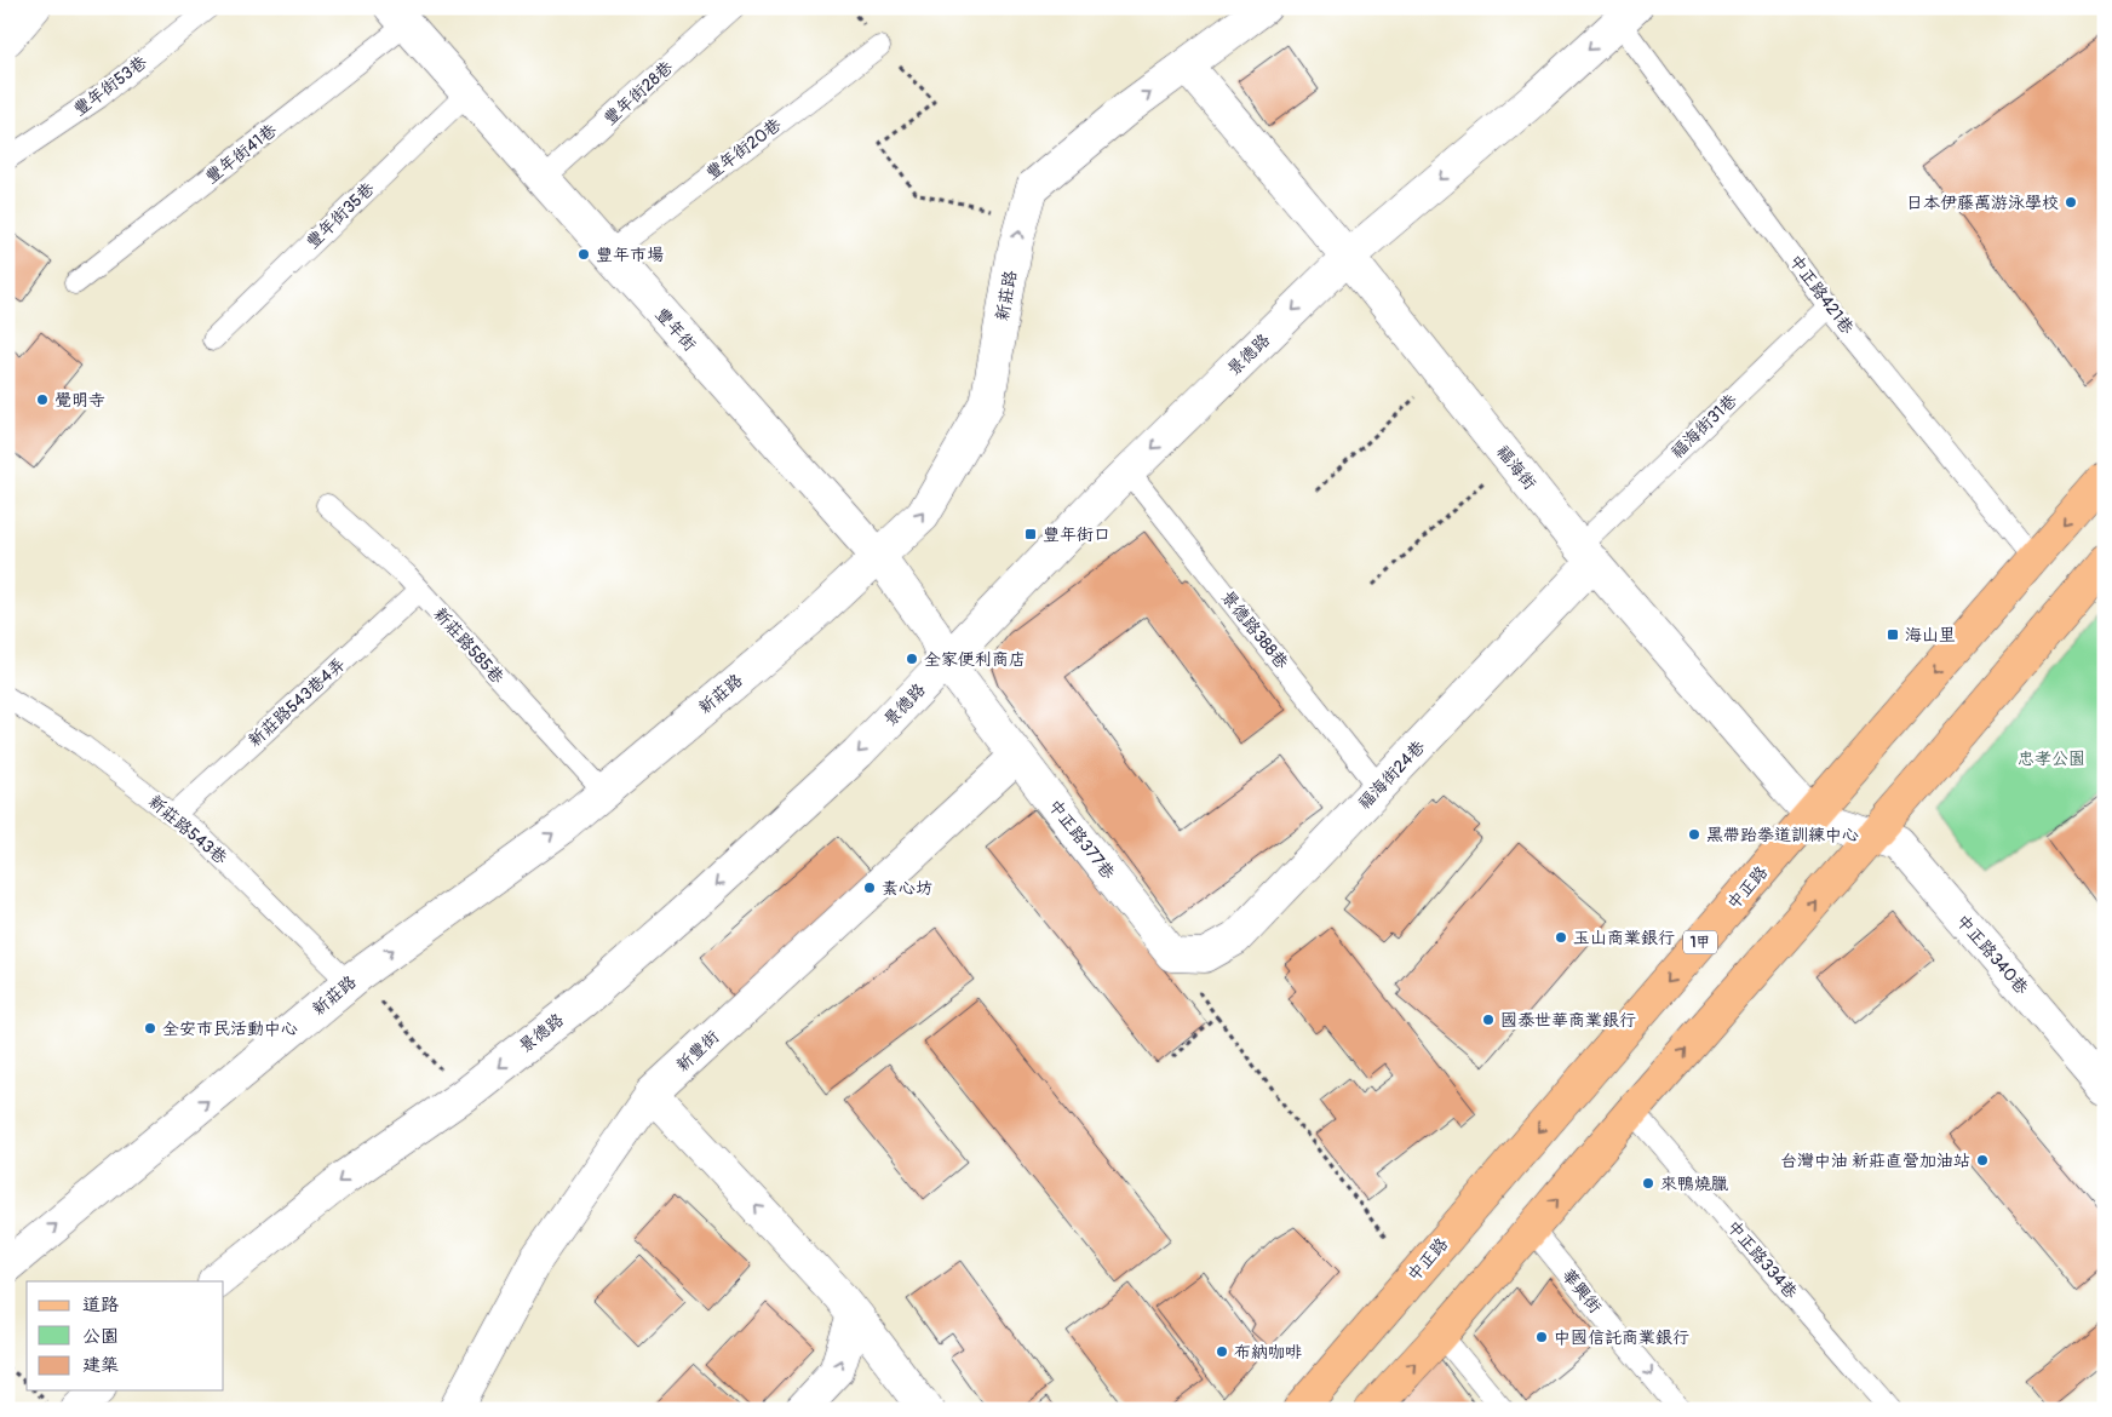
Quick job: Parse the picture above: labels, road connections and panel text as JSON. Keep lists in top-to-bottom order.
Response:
{
  "streets": {
    "main road": ["中正路", "1甲"],
    "street": [
      "新莊路",
      "豐年街",
      "景德路",
      "福海街",
      "福海街24巷",
      "中正路377巷",
      "中正路340巷",
      "新豐街"
    ],
    "lane": [
      "豐年街53巷",
      "豐年街28巷",
      "豐年街20巷",
      "豐年街41巷",
      "豐年街35巷",
      "中正路421巷",
      "福海街31巷",
      "景德路388巷",
      "新莊路585巷",
      "新莊路543巷4弄",
      "新莊路543巷",
      "中正路334巷",
      "華興街"
    ]
  },
  "crossings": [
    ["豐年街28巷", "豐年街"],
    ["豐年街20巷", "豐年街"],
    ["豐年街41巷", "豐年街"],
    ["豐年街35巷", "豐年街"],
    ["中正路421巷", "景德路"],
    ["中正路421巷", "福海街31巷"],
    ["中正路421巷", "中正路"],
    ["新莊路", "豐年街"],
    ["新莊路", "福海街"],
    ["新莊路", "新莊路585巷"],
    ["新莊路", "新莊路543巷"],
    ["豐年街", "景德路"],
    ["豐年街", "中正路377巷"],
    ["景德路", "福海街"],
    ["景德路", "景德路388巷"],
    ["景德路", "中正路377巷"],
    ["福海街31巷", "福海街"],
    ["福海街31巷", "福海街24巷"],
    ["福海街", "福海街24巷"],
    ["福海街", "中正路"],
    ["景德路388巷", "福海街24巷"],
    ["新莊路585巷", "新莊路543巷4弄"],
    ["新莊路543巷4弄", "新莊路543巷"],
    ["福海街24巷", "中正路377巷"],
    ["中正路377巷", "新豐街"]
  ],
  "one_way": ["新莊路", "景德路"],
  "parks": ["忠孝公園"],
  "places": {
    "other": [
      "日本伊藤萬游泳學校",
      "豐年市場",
      "覺明寺",
      "全家便利商店",
      "黑帶跆拳道訓練中心",
      "素心坊",
      "玉山商業銀行",
      "國泰世華商業銀行",
      "全安市民活動中心",
      "台灣中油 新莊直營加油站",
      "來鴨燒臘",
      "中國信託商業銀行",
      "布納咖啡"
    ],
    "transit": ["豐年街口", "海山里"]
  },
  "legend": ["道路", "公園", "建築"]
}
